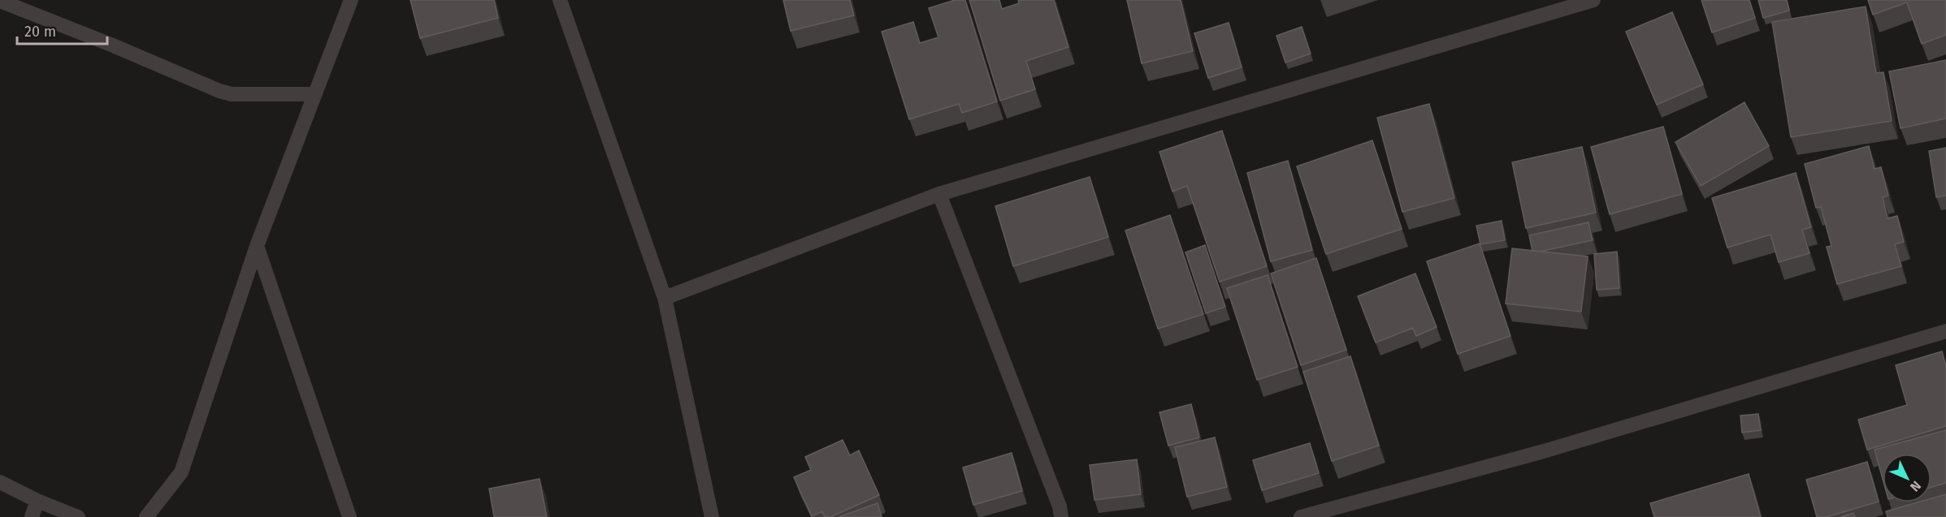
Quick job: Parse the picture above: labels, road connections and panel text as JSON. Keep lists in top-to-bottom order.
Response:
{
  "scale_bar": "20 m",
  "north": "bottom right"
}
